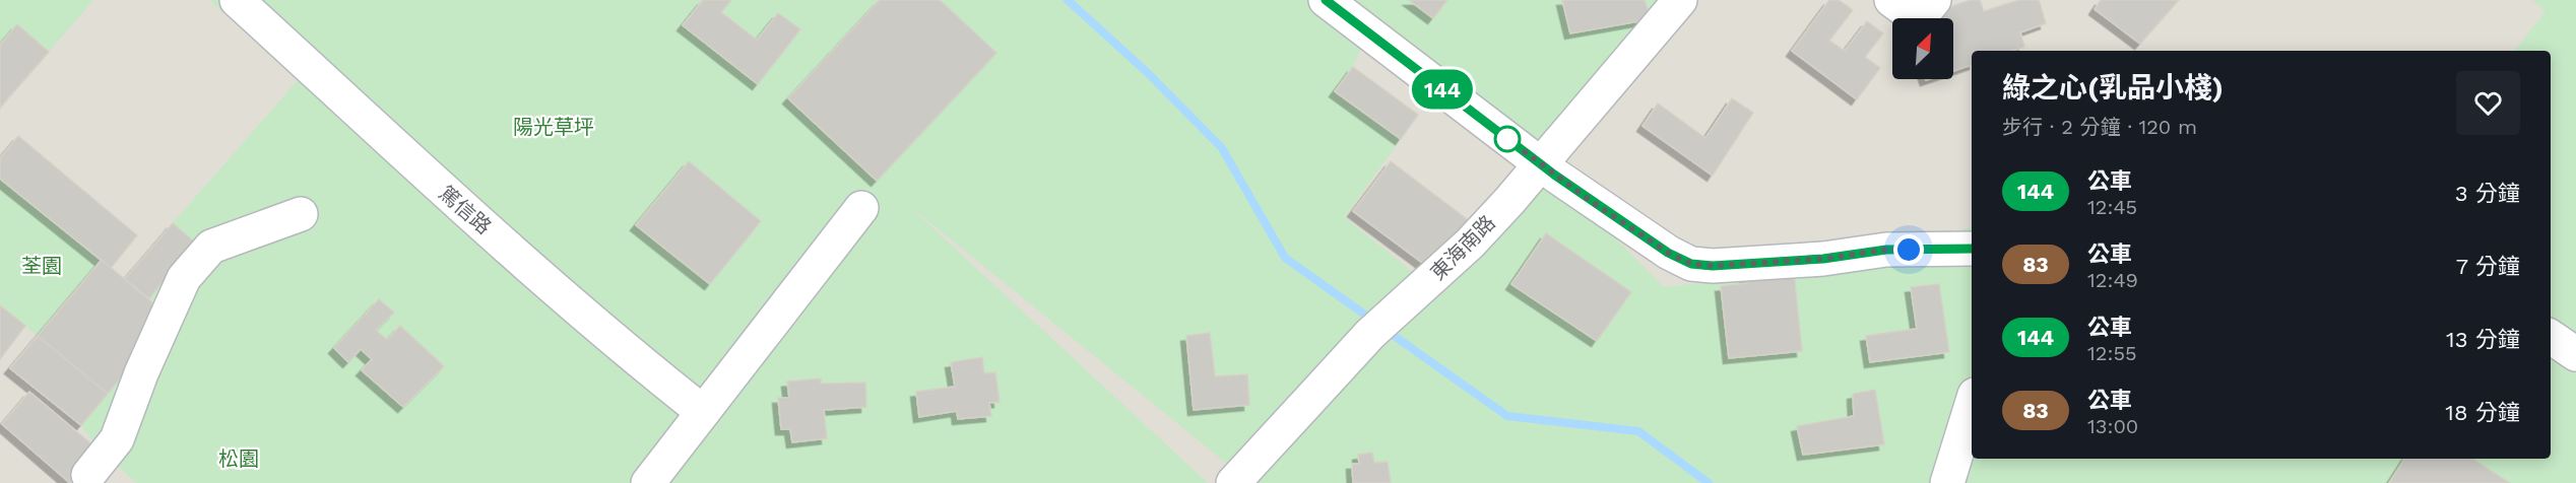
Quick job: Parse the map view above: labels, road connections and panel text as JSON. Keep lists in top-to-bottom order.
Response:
{
  "streets": {
    "street": ["篤信路", "東海南路"]
  },
  "parks": ["陽光草坪", "荃園", "松園"],
  "lines": ["bus line 144"],
  "north": "top right",
  "page": {
    "on_map": "144",
    "heading": ["綠之心(乳品小棧)", "步行 · 2 分鐘 · 120 m"],
    "list": [
      {
        "mark": "144",
        "name": "公車",
        "note": "12:45",
        "value": "3 分鐘"
      },
      {
        "mark": "83",
        "name": "公車",
        "note": "12:49",
        "value": "7 分鐘"
      },
      {
        "mark": "144",
        "name": "公車",
        "note": "12:55",
        "value": "13 分鐘"
      },
      {
        "mark": "83",
        "name": "公車",
        "note": "13:00",
        "value": "18 分鐘"
      }
    ]
  }
}
